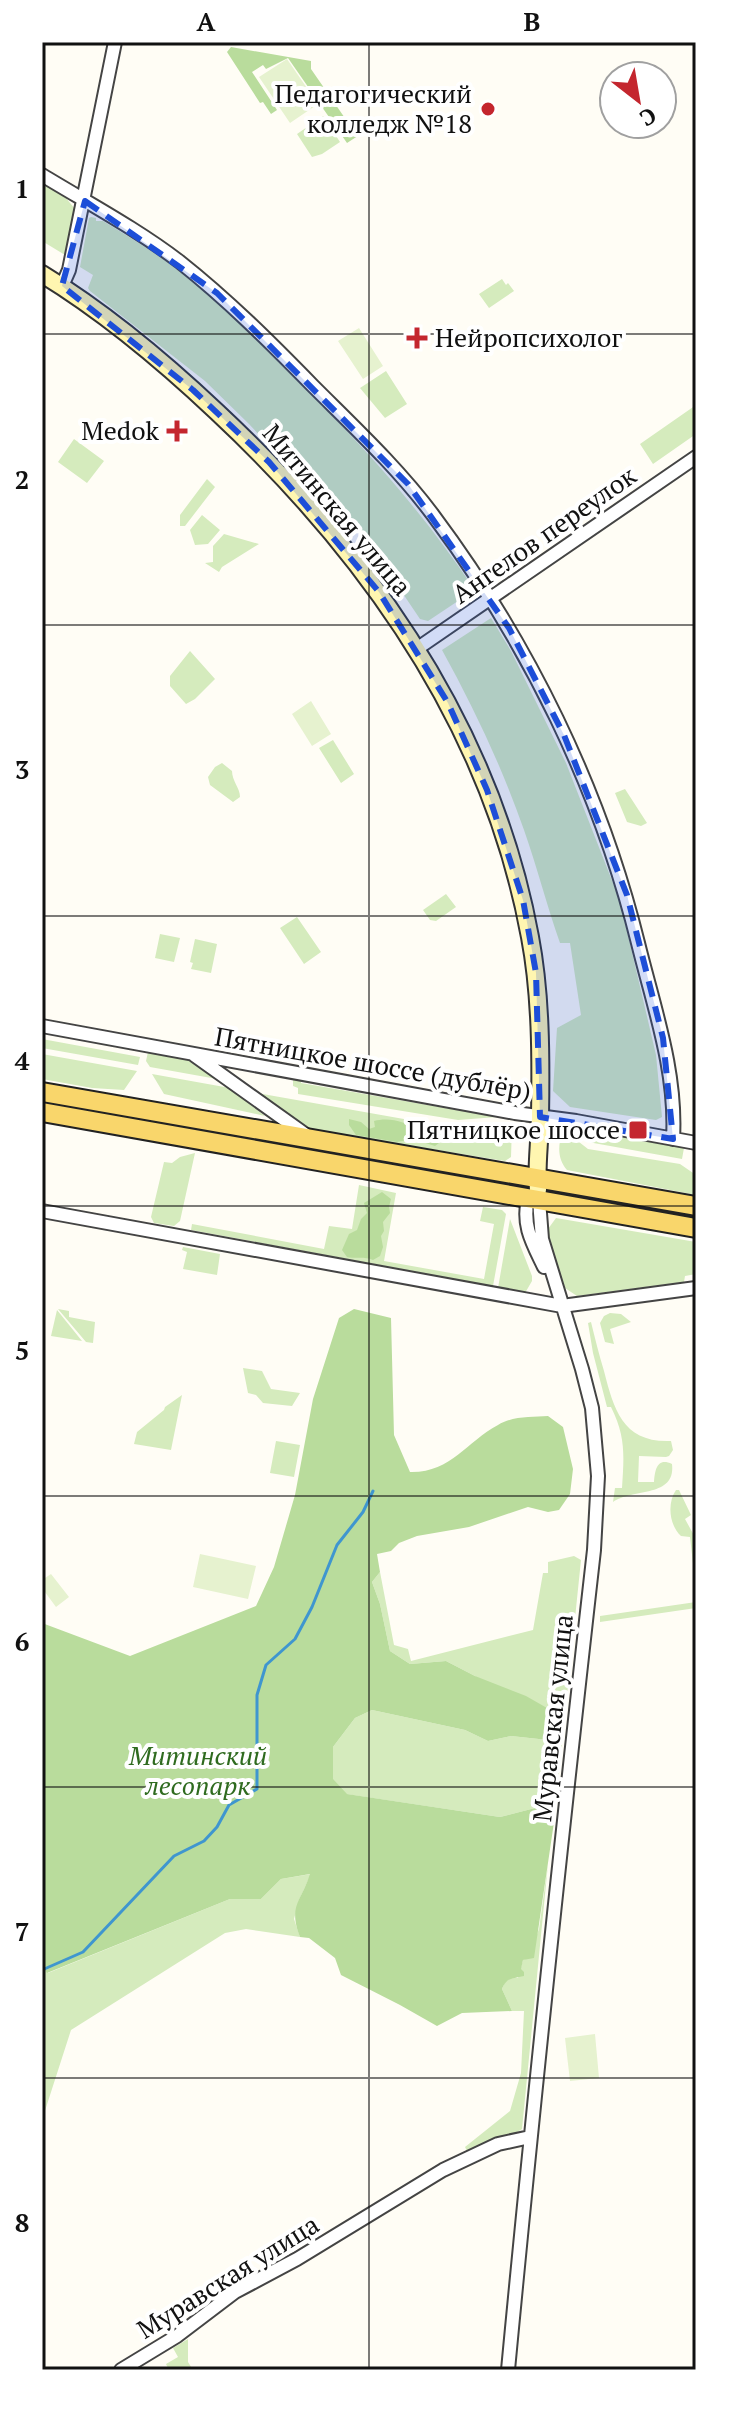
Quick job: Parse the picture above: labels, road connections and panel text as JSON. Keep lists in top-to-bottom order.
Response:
{
  "streets": {
    "main road": ["Митинская улица"],
    "street": ["Ангелов переулок", "Пятницкое шоссе (дублёр)", "Муравская улица"]
  },
  "crossings": [
    ["Митинская улица", "Ангелов переулок"],
    ["Митинская улица", "Пятницкое шоссе (дублёр)"],
    ["Митинская улица", "Муравская улица"]
  ],
  "parks": ["Митинский лесопарк"],
  "places": {
    "other": ["Педагогический колледж №18"],
    "health": ["Нейропсихолог", "Medok"],
    "transit": ["Пятницкое шоссе"]
  },
  "north": "bottom right",
  "grid": {
    "columns": ["A", "B"],
    "rows": [
      "1",
      "2",
      "3",
      "4",
      "5",
      "6",
      "7",
      "8"
    ]
  }
}
